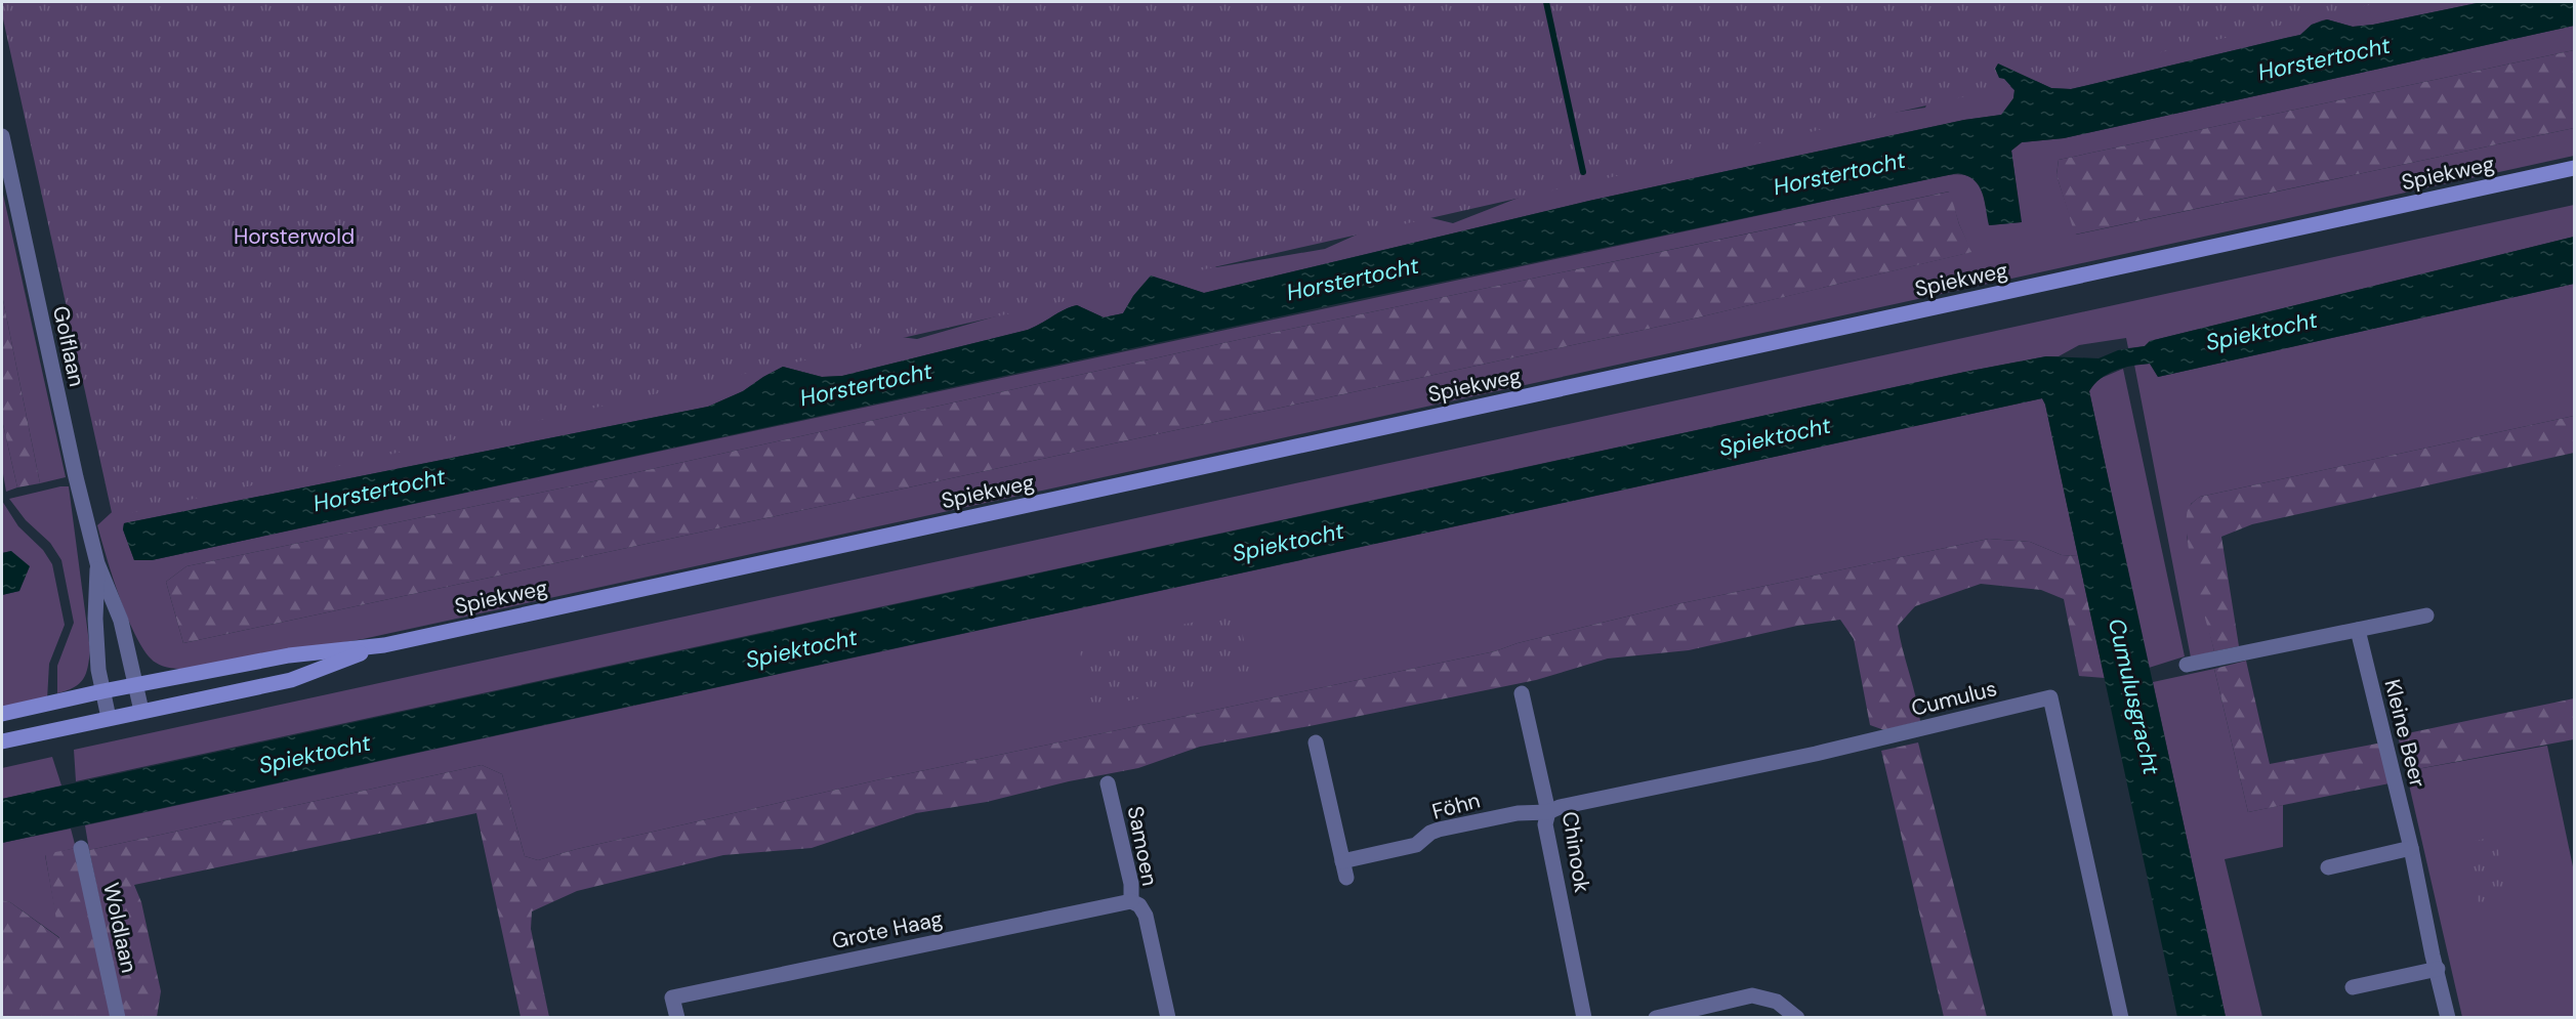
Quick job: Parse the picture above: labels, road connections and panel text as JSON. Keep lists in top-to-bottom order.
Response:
{
  "streets": {
    "main road": ["Spiekweg"],
    "street": [
      "Golflaan",
      "Cumulus",
      "Kleine Beer",
      "Föhn",
      "Samoen",
      "Chinook",
      "Woldlaan",
      "Grote Haag"
    ]
  },
  "crossings": [
    ["Spiekweg", "Golflaan"],
    ["Cumulus", "Föhn"],
    ["Cumulus", "Chinook"],
    ["Föhn", "Chinook"],
    ["Samoen", "Grote Haag"]
  ],
  "water": ["Horstertocht", "Spiektocht", "Cumulusgracht"],
  "parks": ["Horsterwold"]
}
